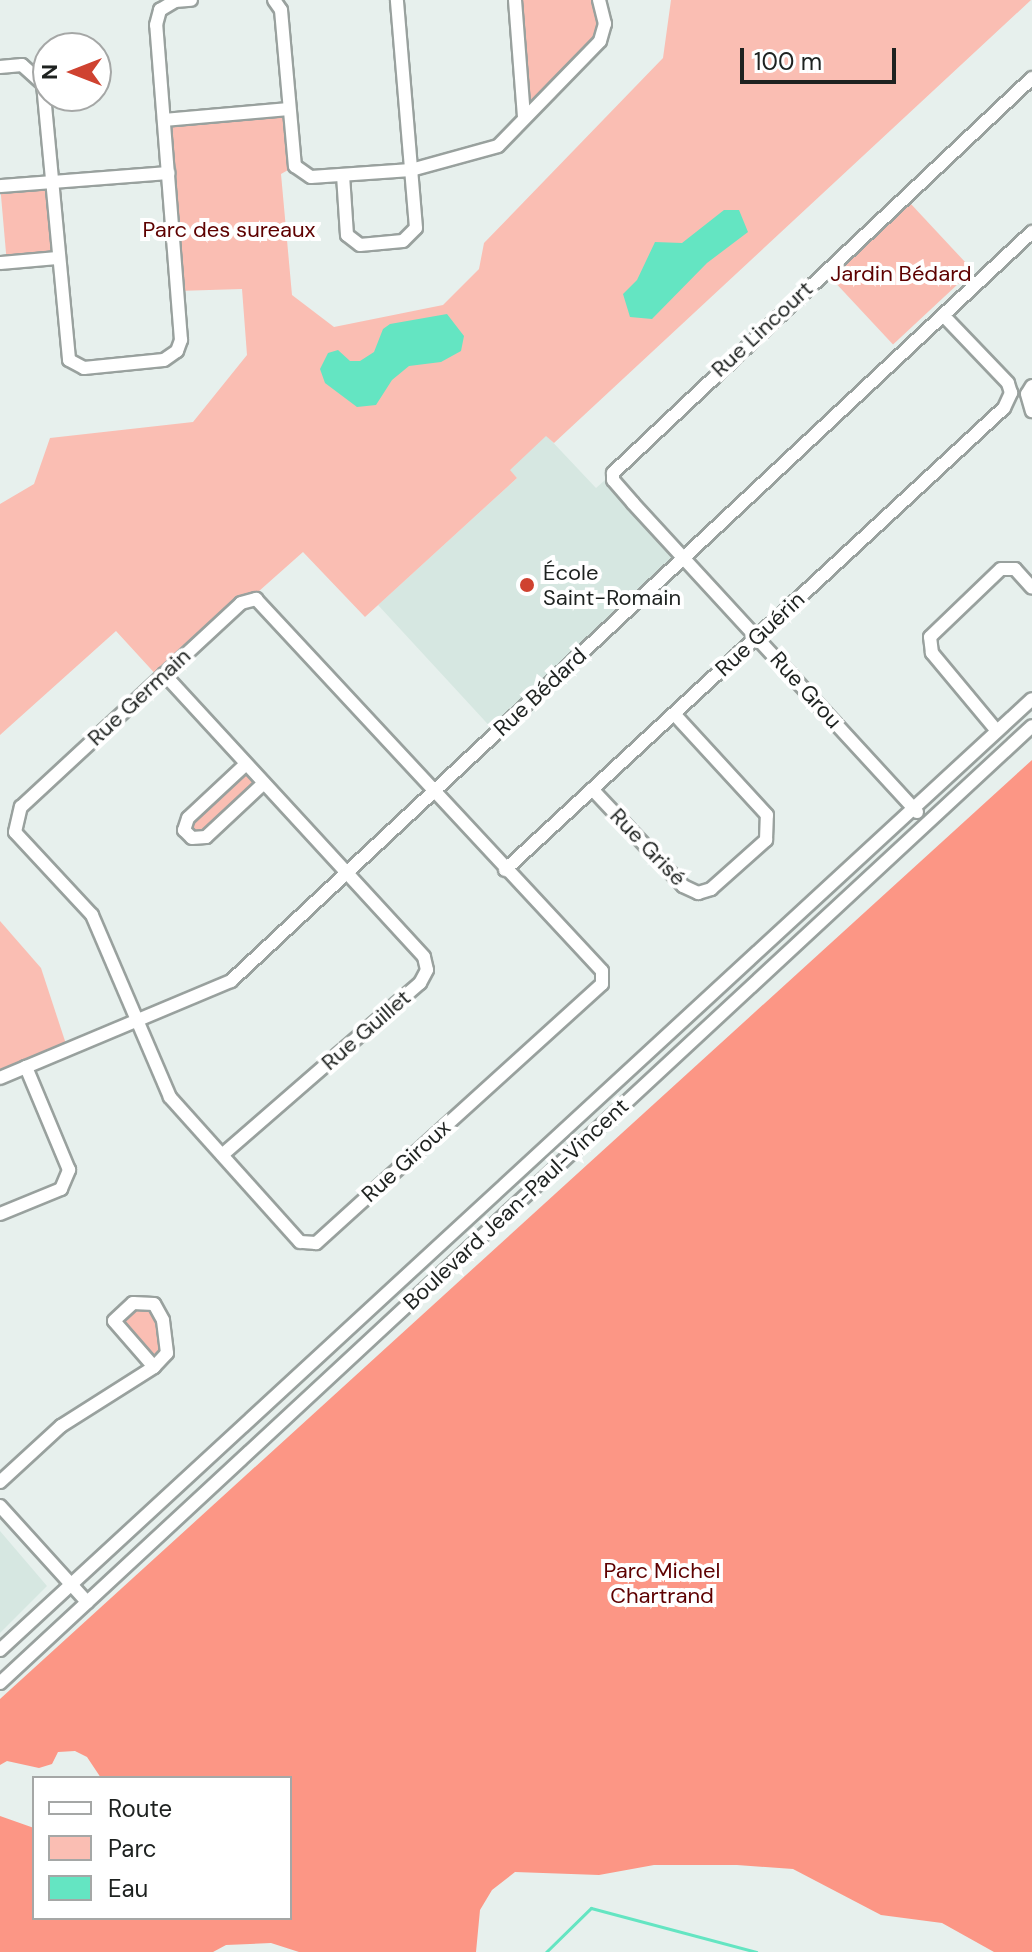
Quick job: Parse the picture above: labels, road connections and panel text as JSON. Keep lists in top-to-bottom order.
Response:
{
  "streets": {
    "street": [
      "Rue Lincourt",
      "Rue Guérin",
      "Rue Grou",
      "Rue Bédard",
      "Rue Germain",
      "Rue Grisé",
      "Rue Guillet",
      "Rue Giroux",
      "Boulevard Jean-Paul-Vincent"
    ]
  },
  "crossings": [
    ["Rue Lincourt", "Rue Grou"],
    ["Rue Lincourt", "Rue Bédard"],
    ["Rue Guérin", "Rue Grou"],
    ["Rue Guérin", "Rue Bédard"],
    ["Rue Guérin", "Rue Grisé"],
    ["Rue Guérin", "Rue Giroux"],
    ["Rue Grou", "Rue Bédard"],
    ["Rue Grou", "Boulevard Jean-Paul-Vincent"],
    ["Rue Bédard", "Rue Germain"],
    ["Rue Bédard", "Rue Guillet"],
    ["Rue Bédard", "Rue Giroux"],
    ["Rue Germain", "Rue Guillet"],
    ["Rue Germain", "Rue Giroux"],
    ["Rue Guillet", "Rue Giroux"]
  ],
  "parks": ["Parc des sureaux", "Jardin Bédard", "Parc Michel Chartrand"],
  "places": ["École Saint-Romain"],
  "legend": ["Route", "Parc", "Eau"],
  "scale_bar": "100 m",
  "north": "left"
}
